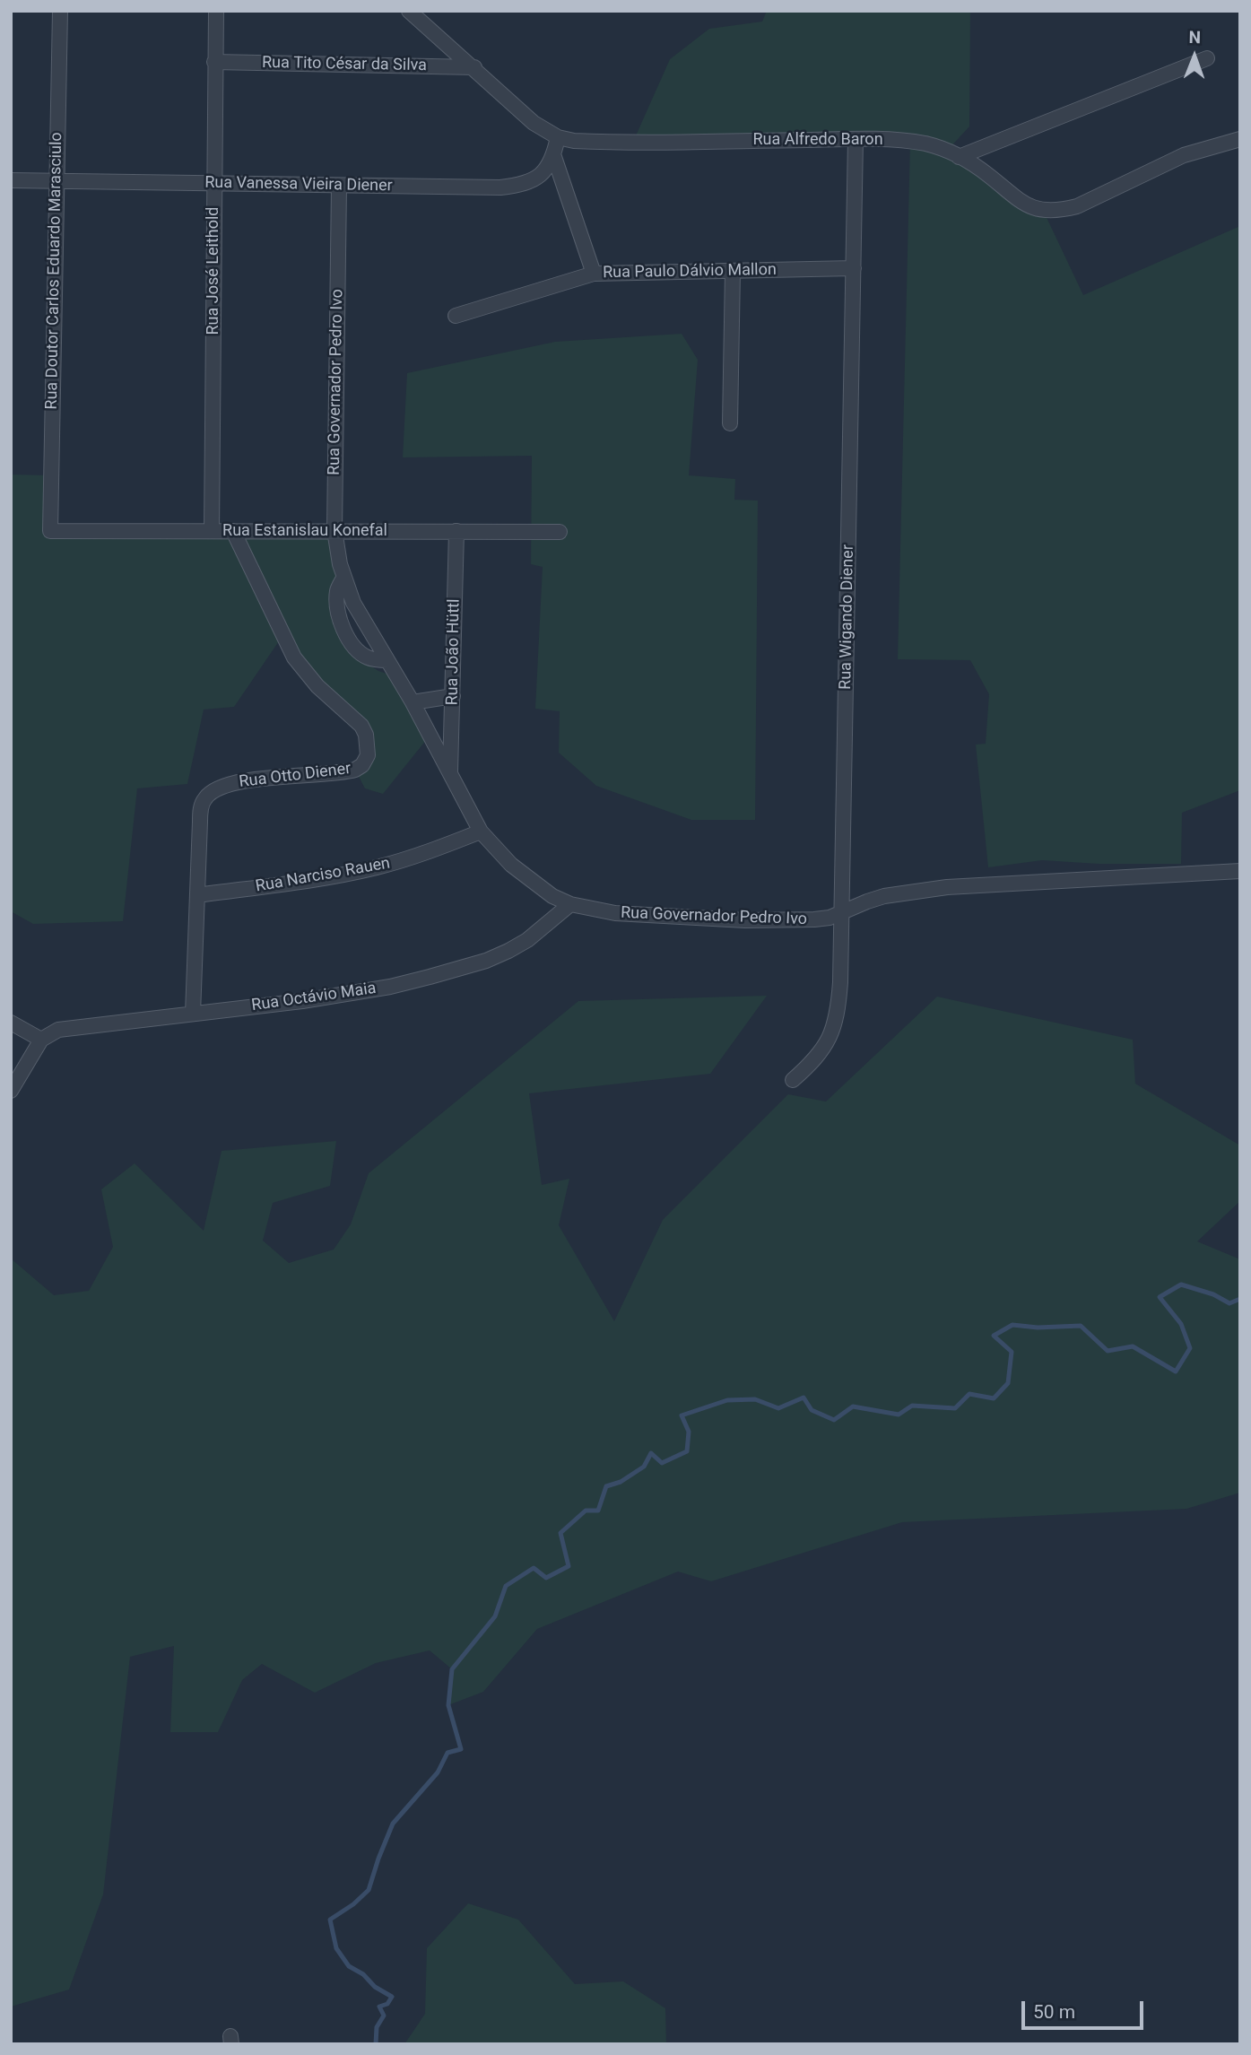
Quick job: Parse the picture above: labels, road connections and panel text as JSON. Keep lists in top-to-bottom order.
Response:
{
  "streets": {
    "street": [
      "Rua Tito César da Silva",
      "Rua Alfredo Baron",
      "Rua Vanessa Vieira Diener",
      "Rua Doutor Carlos Eduardo Marasciulo",
      "Rua José Leithold",
      "Rua Paulo Dálvio Mallon",
      "Rua Governador Pedro Ivo",
      "Rua Estanislau Konefal",
      "Rua Wigando Diener",
      "Rua João Hüttl",
      "Rua Otto Diener",
      "Rua Narciso Rauen",
      "Rua Octávio Maia"
    ]
  },
  "crossings": [
    ["Rua Tito César da Silva", "Rua Alfredo Baron"],
    ["Rua Tito César da Silva", "Rua José Leithold"],
    ["Rua Alfredo Baron", "Rua Wigando Diener"],
    ["Rua Vanessa Vieira Diener", "Rua Doutor Carlos Eduardo Marasciulo"],
    ["Rua Vanessa Vieira Diener", "Rua José Leithold"],
    ["Rua Vanessa Vieira Diener", "Rua Governador Pedro Ivo"],
    ["Rua Doutor Carlos Eduardo Marasciulo", "Rua Estanislau Konefal"],
    ["Rua José Leithold", "Rua Estanislau Konefal"],
    ["Rua Paulo Dálvio Mallon", "Rua Wigando Diener"],
    ["Rua Governador Pedro Ivo", "Rua Estanislau Konefal"],
    ["Rua Governador Pedro Ivo", "Rua Wigando Diener"],
    ["Rua Governador Pedro Ivo", "Rua João Hüttl"],
    ["Rua Governador Pedro Ivo", "Rua Narciso Rauen"],
    ["Rua Governador Pedro Ivo", "Rua Octávio Maia"],
    ["Rua Estanislau Konefal", "Rua João Hüttl"],
    ["Rua Estanislau Konefal", "Rua Otto Diener"],
    ["Rua Otto Diener", "Rua Narciso Rauen"],
    ["Rua Otto Diener", "Rua Octávio Maia"]
  ],
  "scale_bar": "50 m",
  "north": "top"
}
